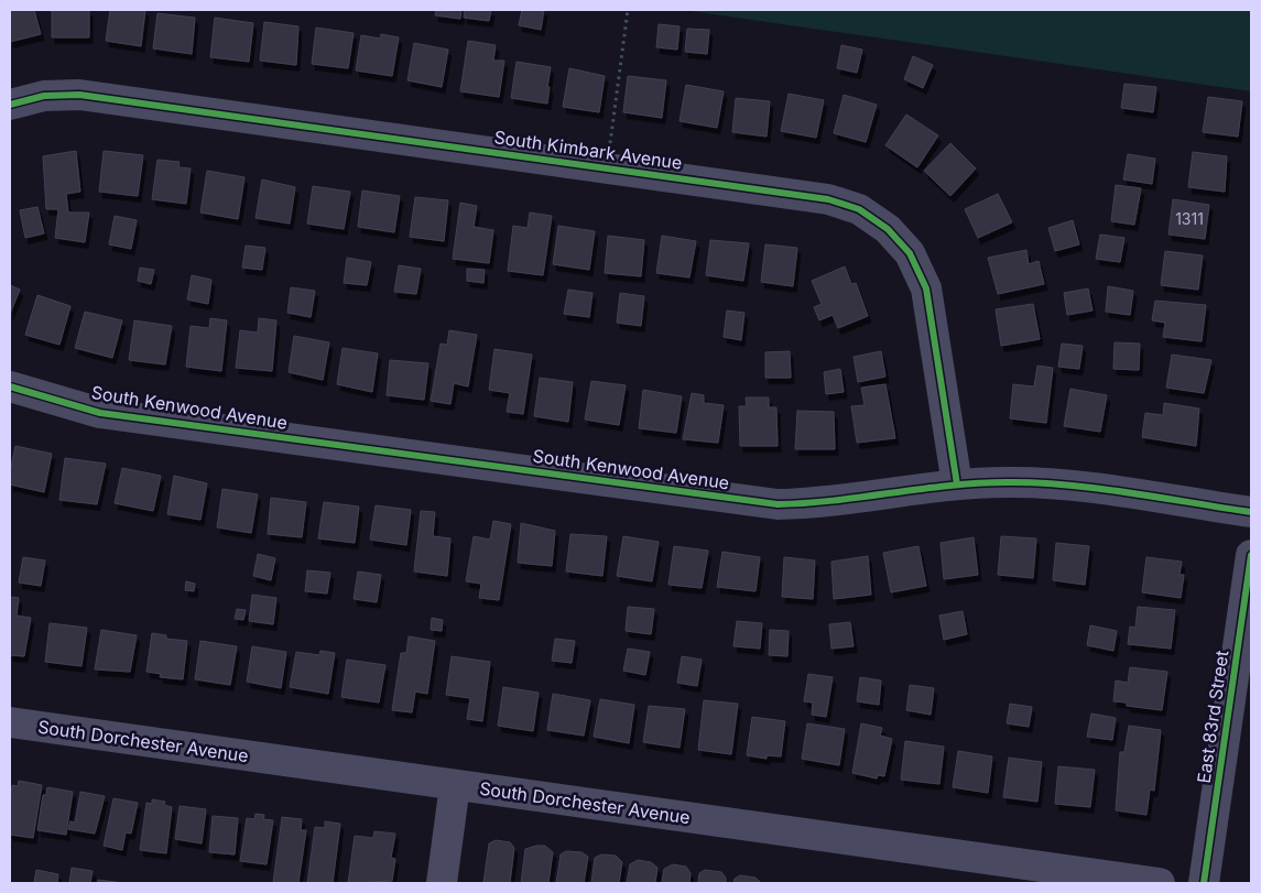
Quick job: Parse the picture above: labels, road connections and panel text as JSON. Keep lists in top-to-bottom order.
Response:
{
  "streets": {
    "street": [
      "South Kimbark Avenue",
      "South Kenwood Avenue",
      "East 83rd Street",
      "South Dorchester Avenue"
    ]
  },
  "crossings": [
    ["South Kimbark Avenue", "South Kenwood Avenue"]
  ],
  "house_numbers": ["1311"]
}
